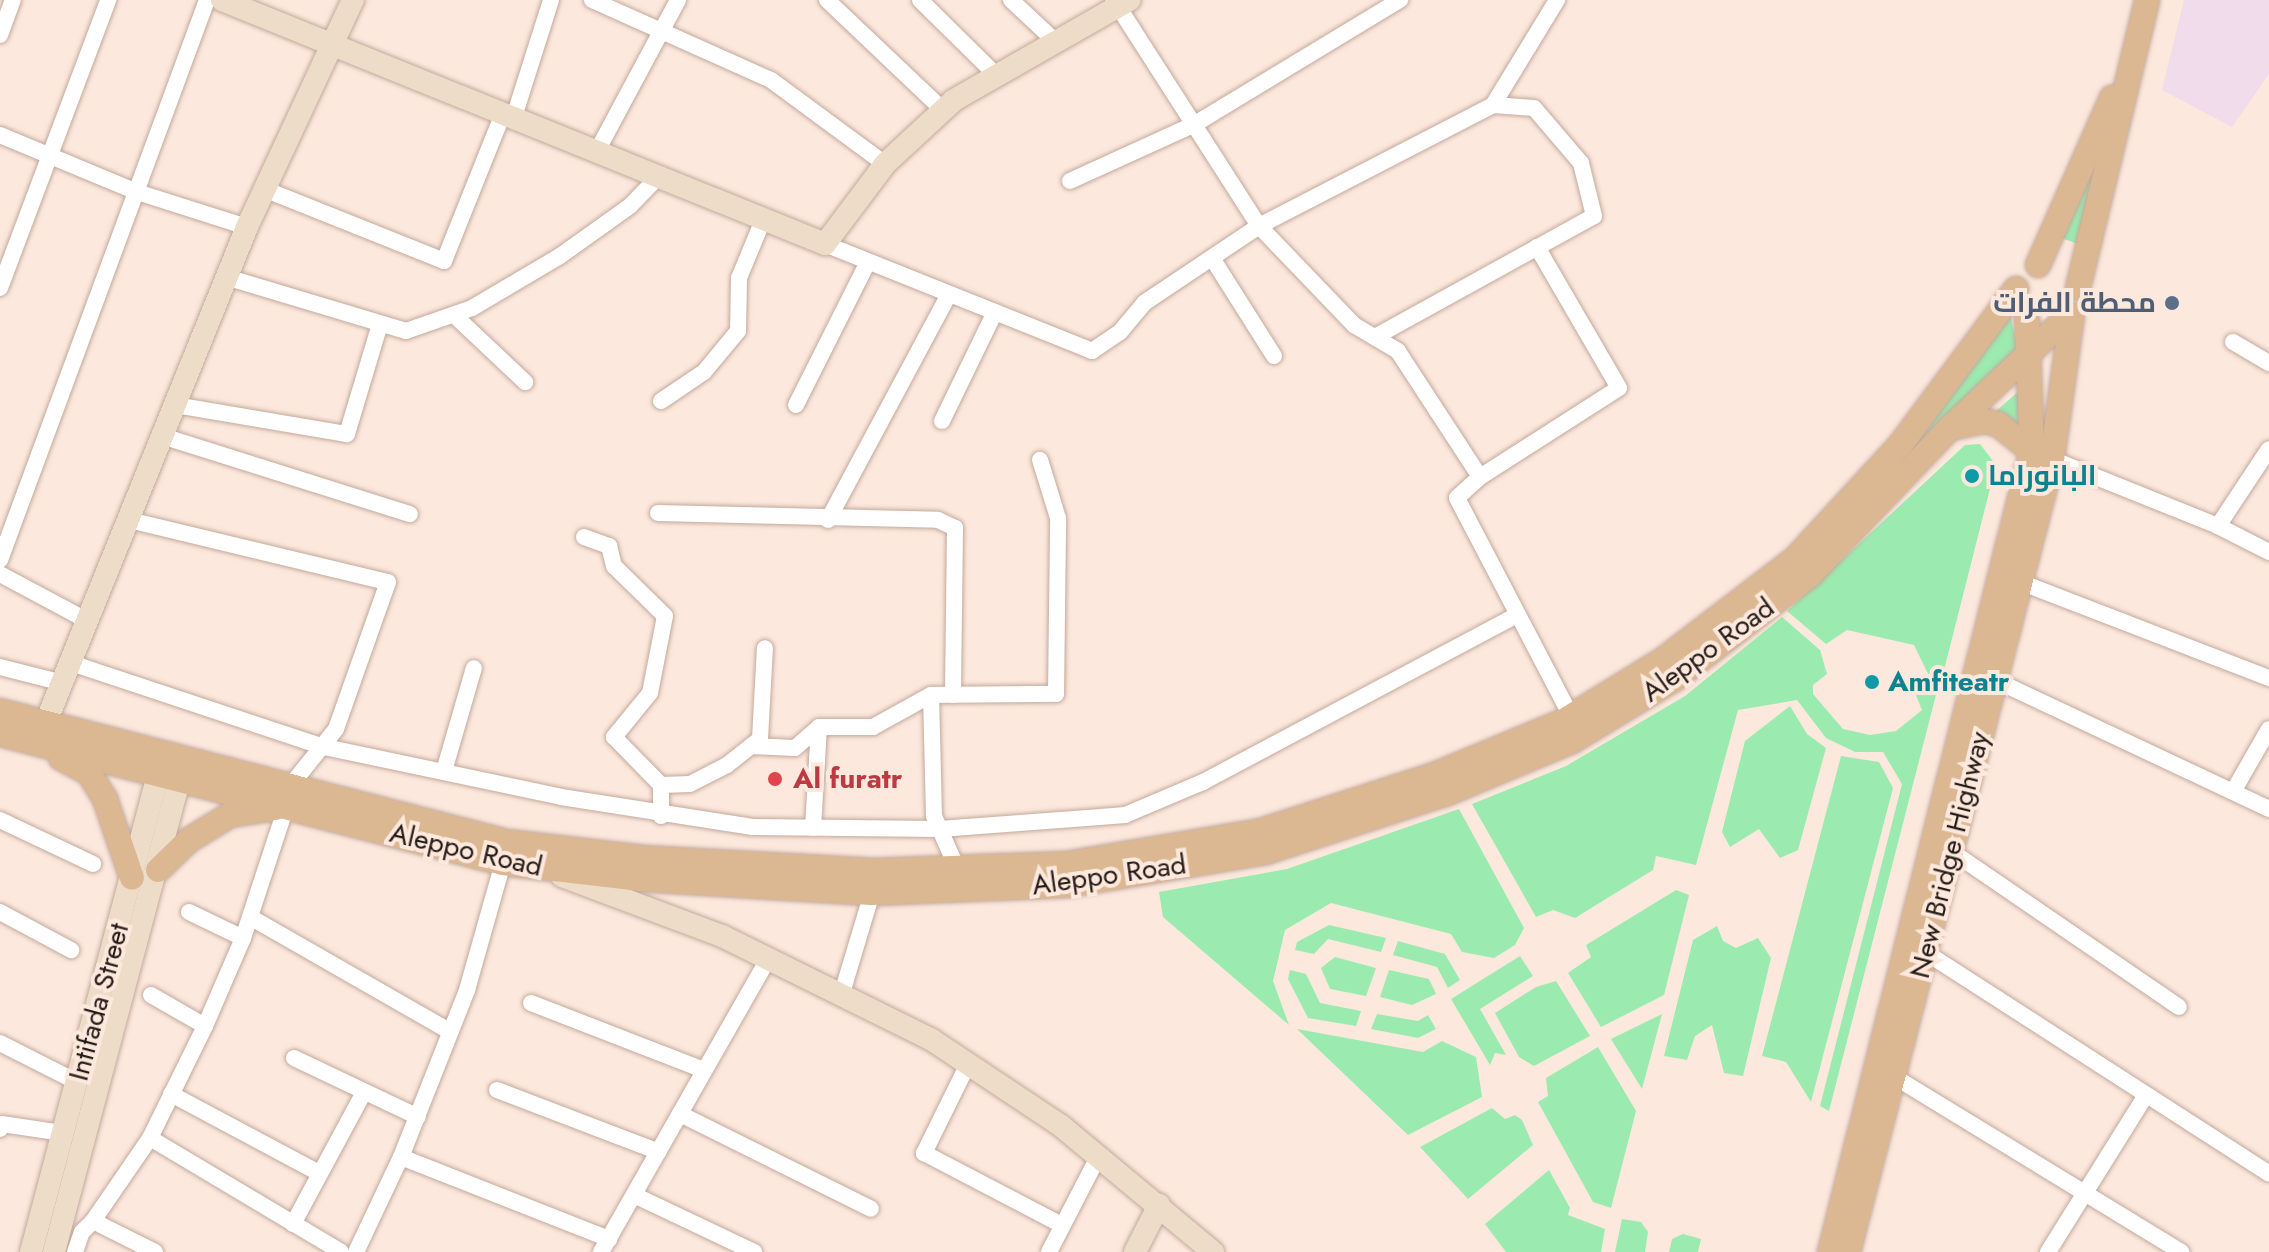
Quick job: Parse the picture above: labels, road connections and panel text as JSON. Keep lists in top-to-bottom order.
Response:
{
  "streets": {
    "main road": ["Aleppo Road", "New Bridge Highway"],
    "street": ["Intifada Street"]
  },
  "crossings": [
    ["Aleppo Road", "New Bridge Highway"],
    ["Aleppo Road", "Intifada Street"]
  ],
  "places": [
    "محطة الفرات",
    "البانوراما",
    "Amfiteatr",
    "Al furatr"
  ]
}
